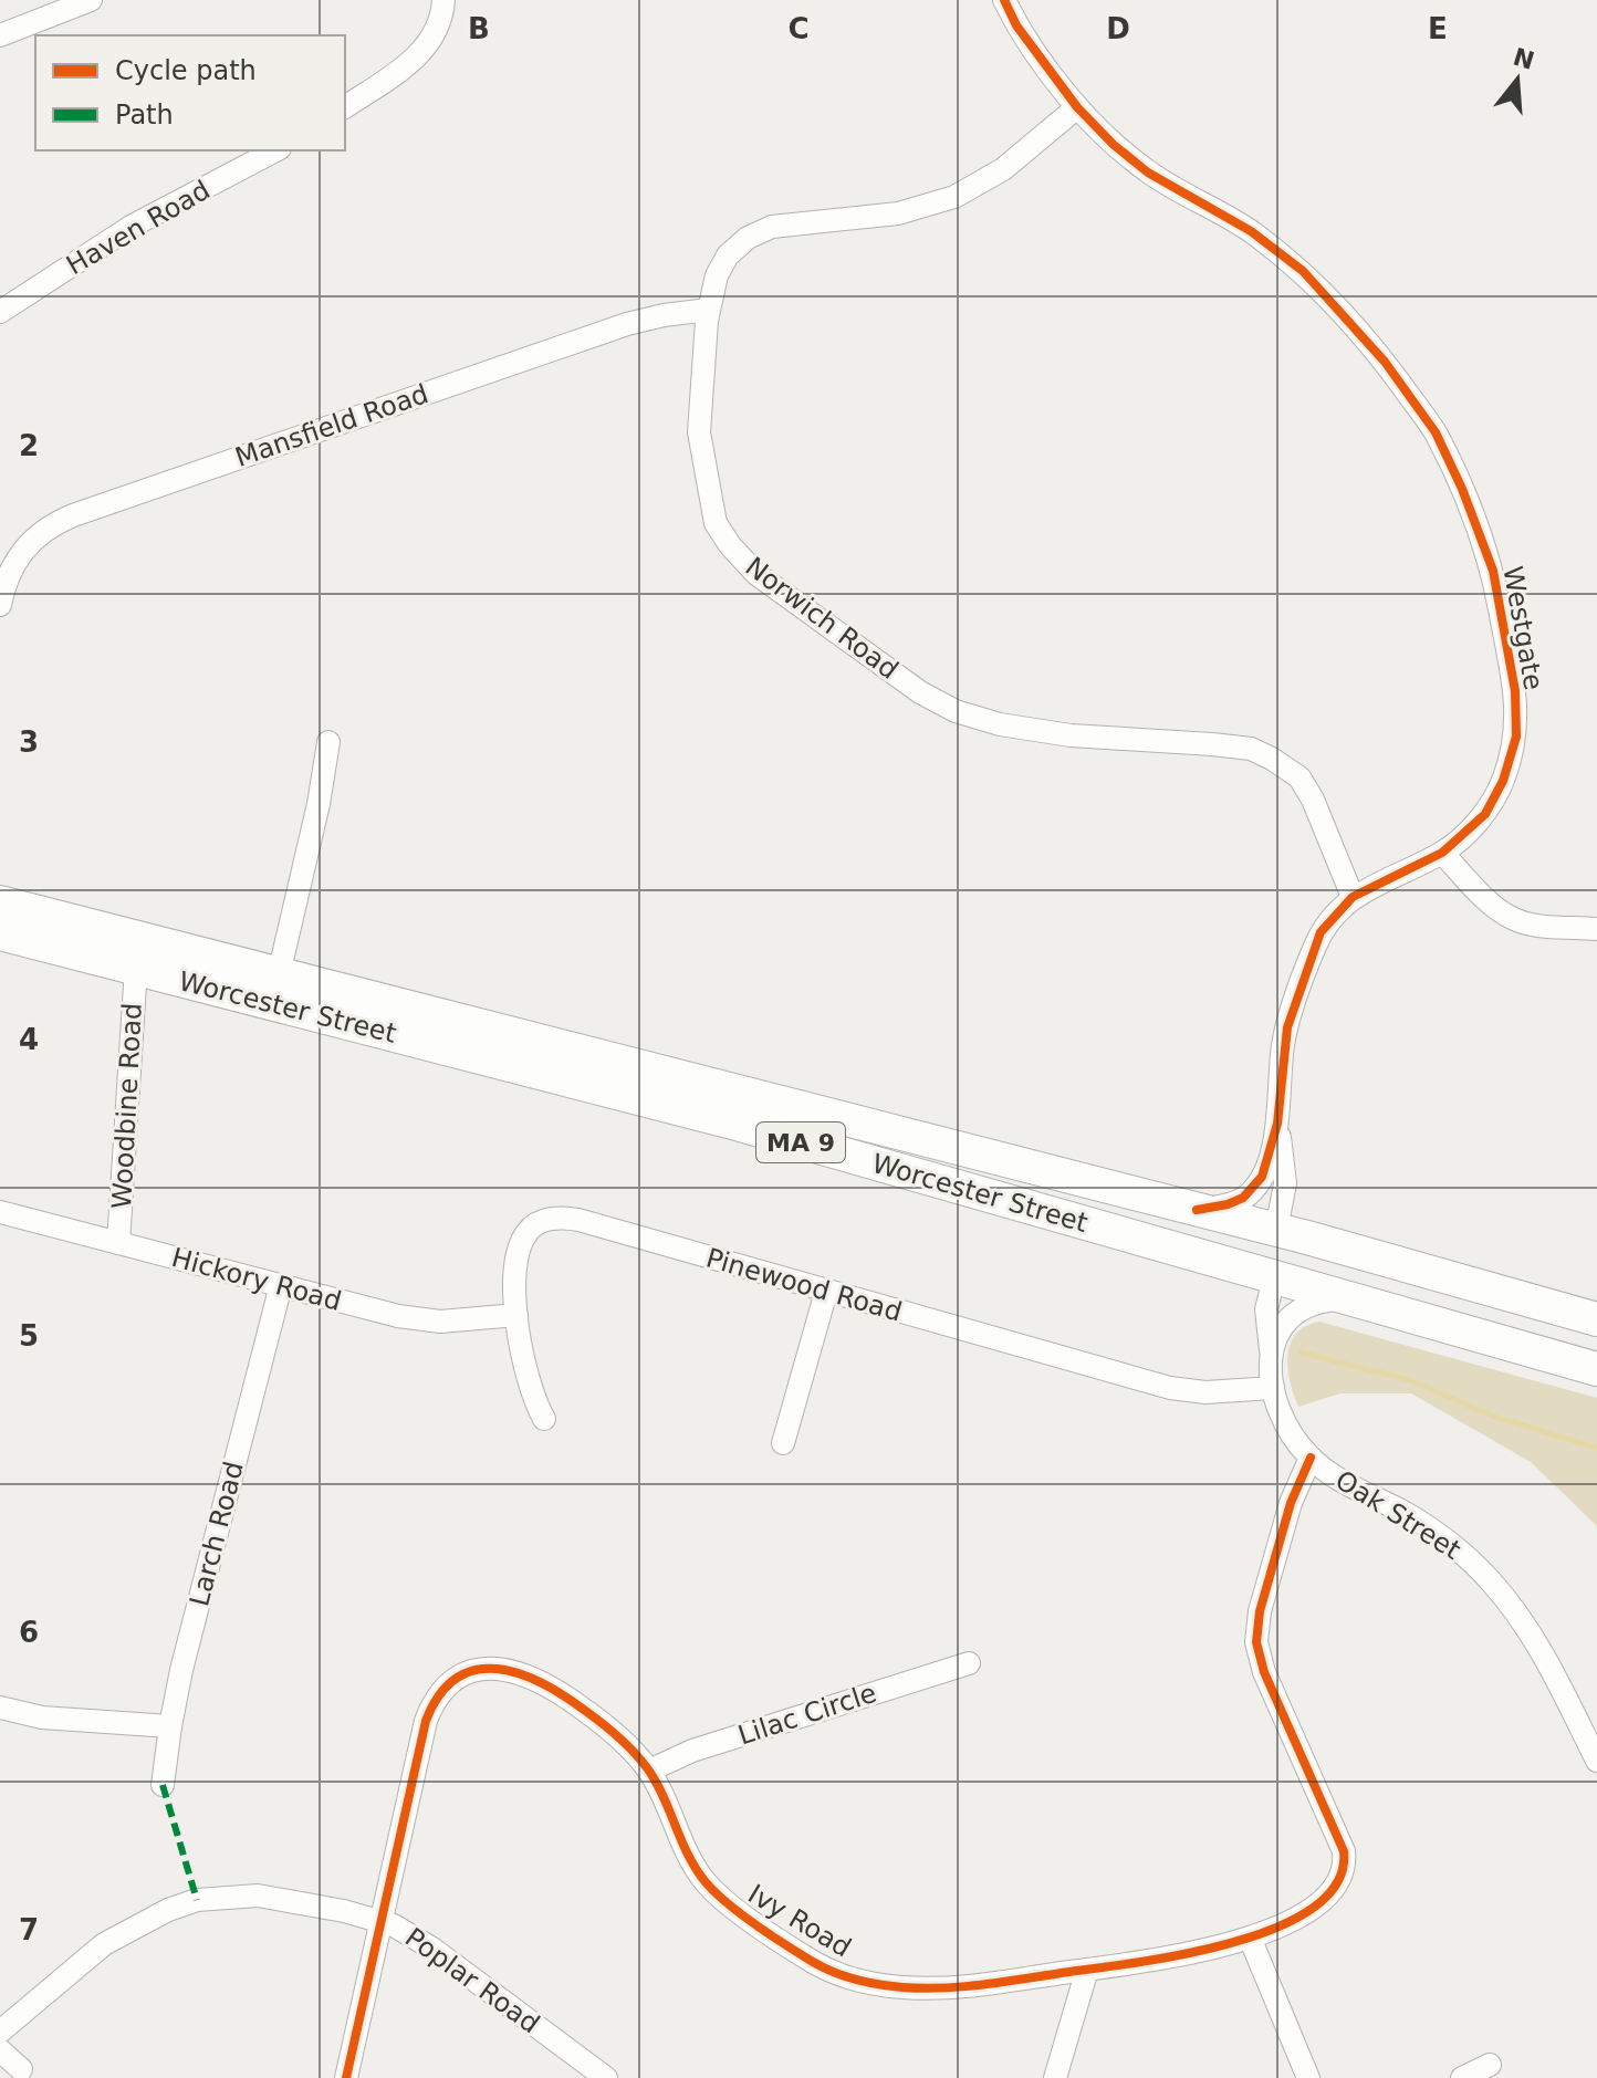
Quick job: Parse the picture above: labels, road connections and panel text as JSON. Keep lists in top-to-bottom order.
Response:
{
  "streets": {
    "highway": ["Worcester Street", "MA 9"],
    "street": [
      "Haven Road",
      "Mansfield Road",
      "Norwich Road",
      "Westgate",
      "Woodbine Road",
      "Hickory Road",
      "Pinewood Road",
      "Oak Street",
      "Larch Road",
      "Lilac Circle",
      "Ivy Road",
      "Poplar Road"
    ]
  },
  "crossings": [
    ["Mansfield Road", "Norwich Road"],
    ["Norwich Road", "Westgate"],
    ["Westgate", "Worcester Street"],
    ["Worcester Street", "Woodbine Road"],
    ["Worcester Street", "Oak Street"],
    ["Woodbine Road", "Hickory Road"],
    ["Hickory Road", "Pinewood Road"],
    ["Hickory Road", "Larch Road"],
    ["Pinewood Road", "Oak Street"],
    ["Oak Street", "Ivy Road"],
    ["Lilac Circle", "Ivy Road"],
    ["Ivy Road", "Poplar Road"]
  ],
  "legend": ["Cycle path", "Path"],
  "north": "top",
  "grid": {
    "columns": [
      "B",
      "C",
      "D",
      "E"
    ],
    "rows": [
      "2",
      "3",
      "4",
      "5",
      "6",
      "7"
    ]
  }
}
